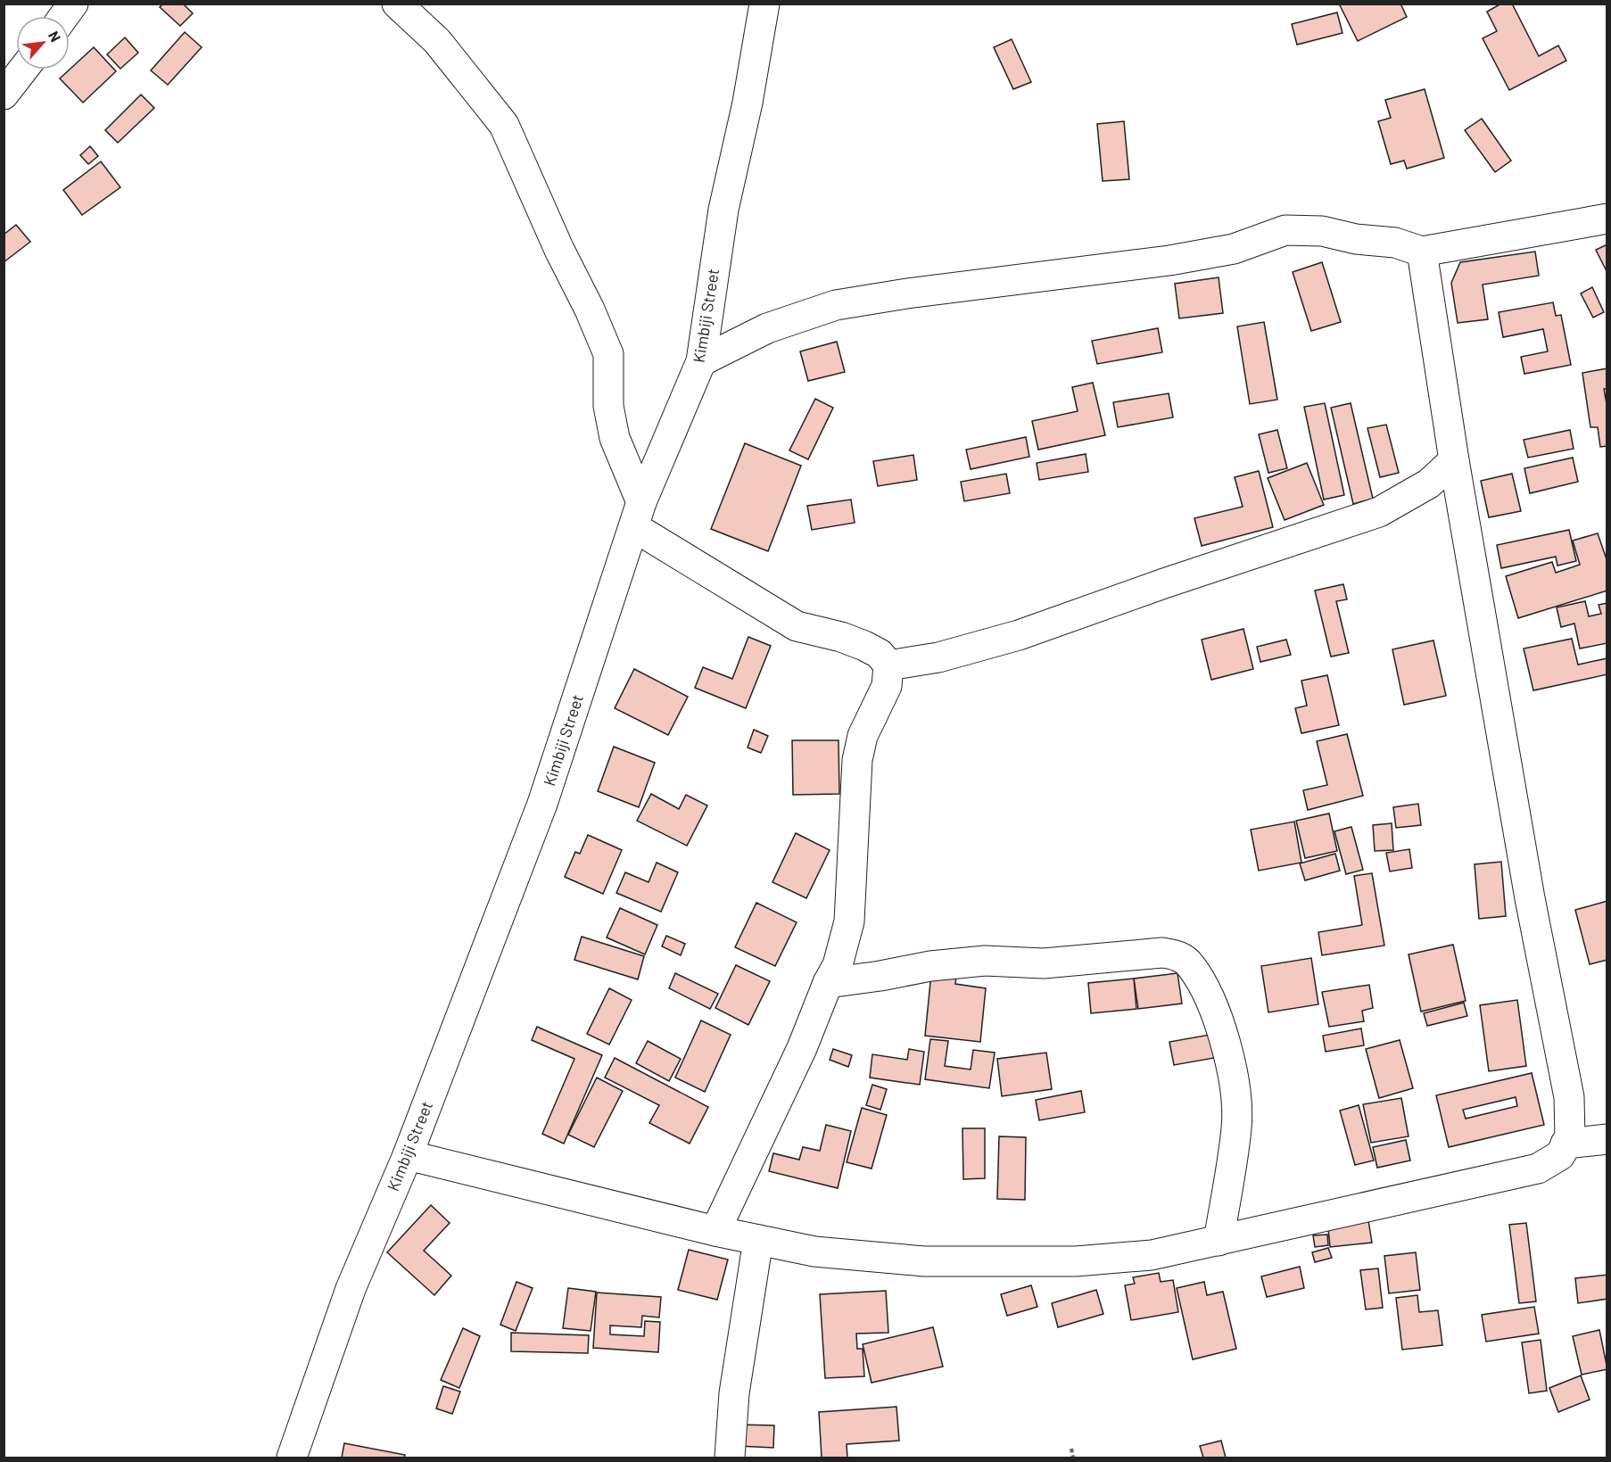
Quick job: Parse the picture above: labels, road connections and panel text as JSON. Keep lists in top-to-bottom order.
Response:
{
  "streets": {
    "street": ["Kimbiji Street"]
  },
  "north": "top right"
}
